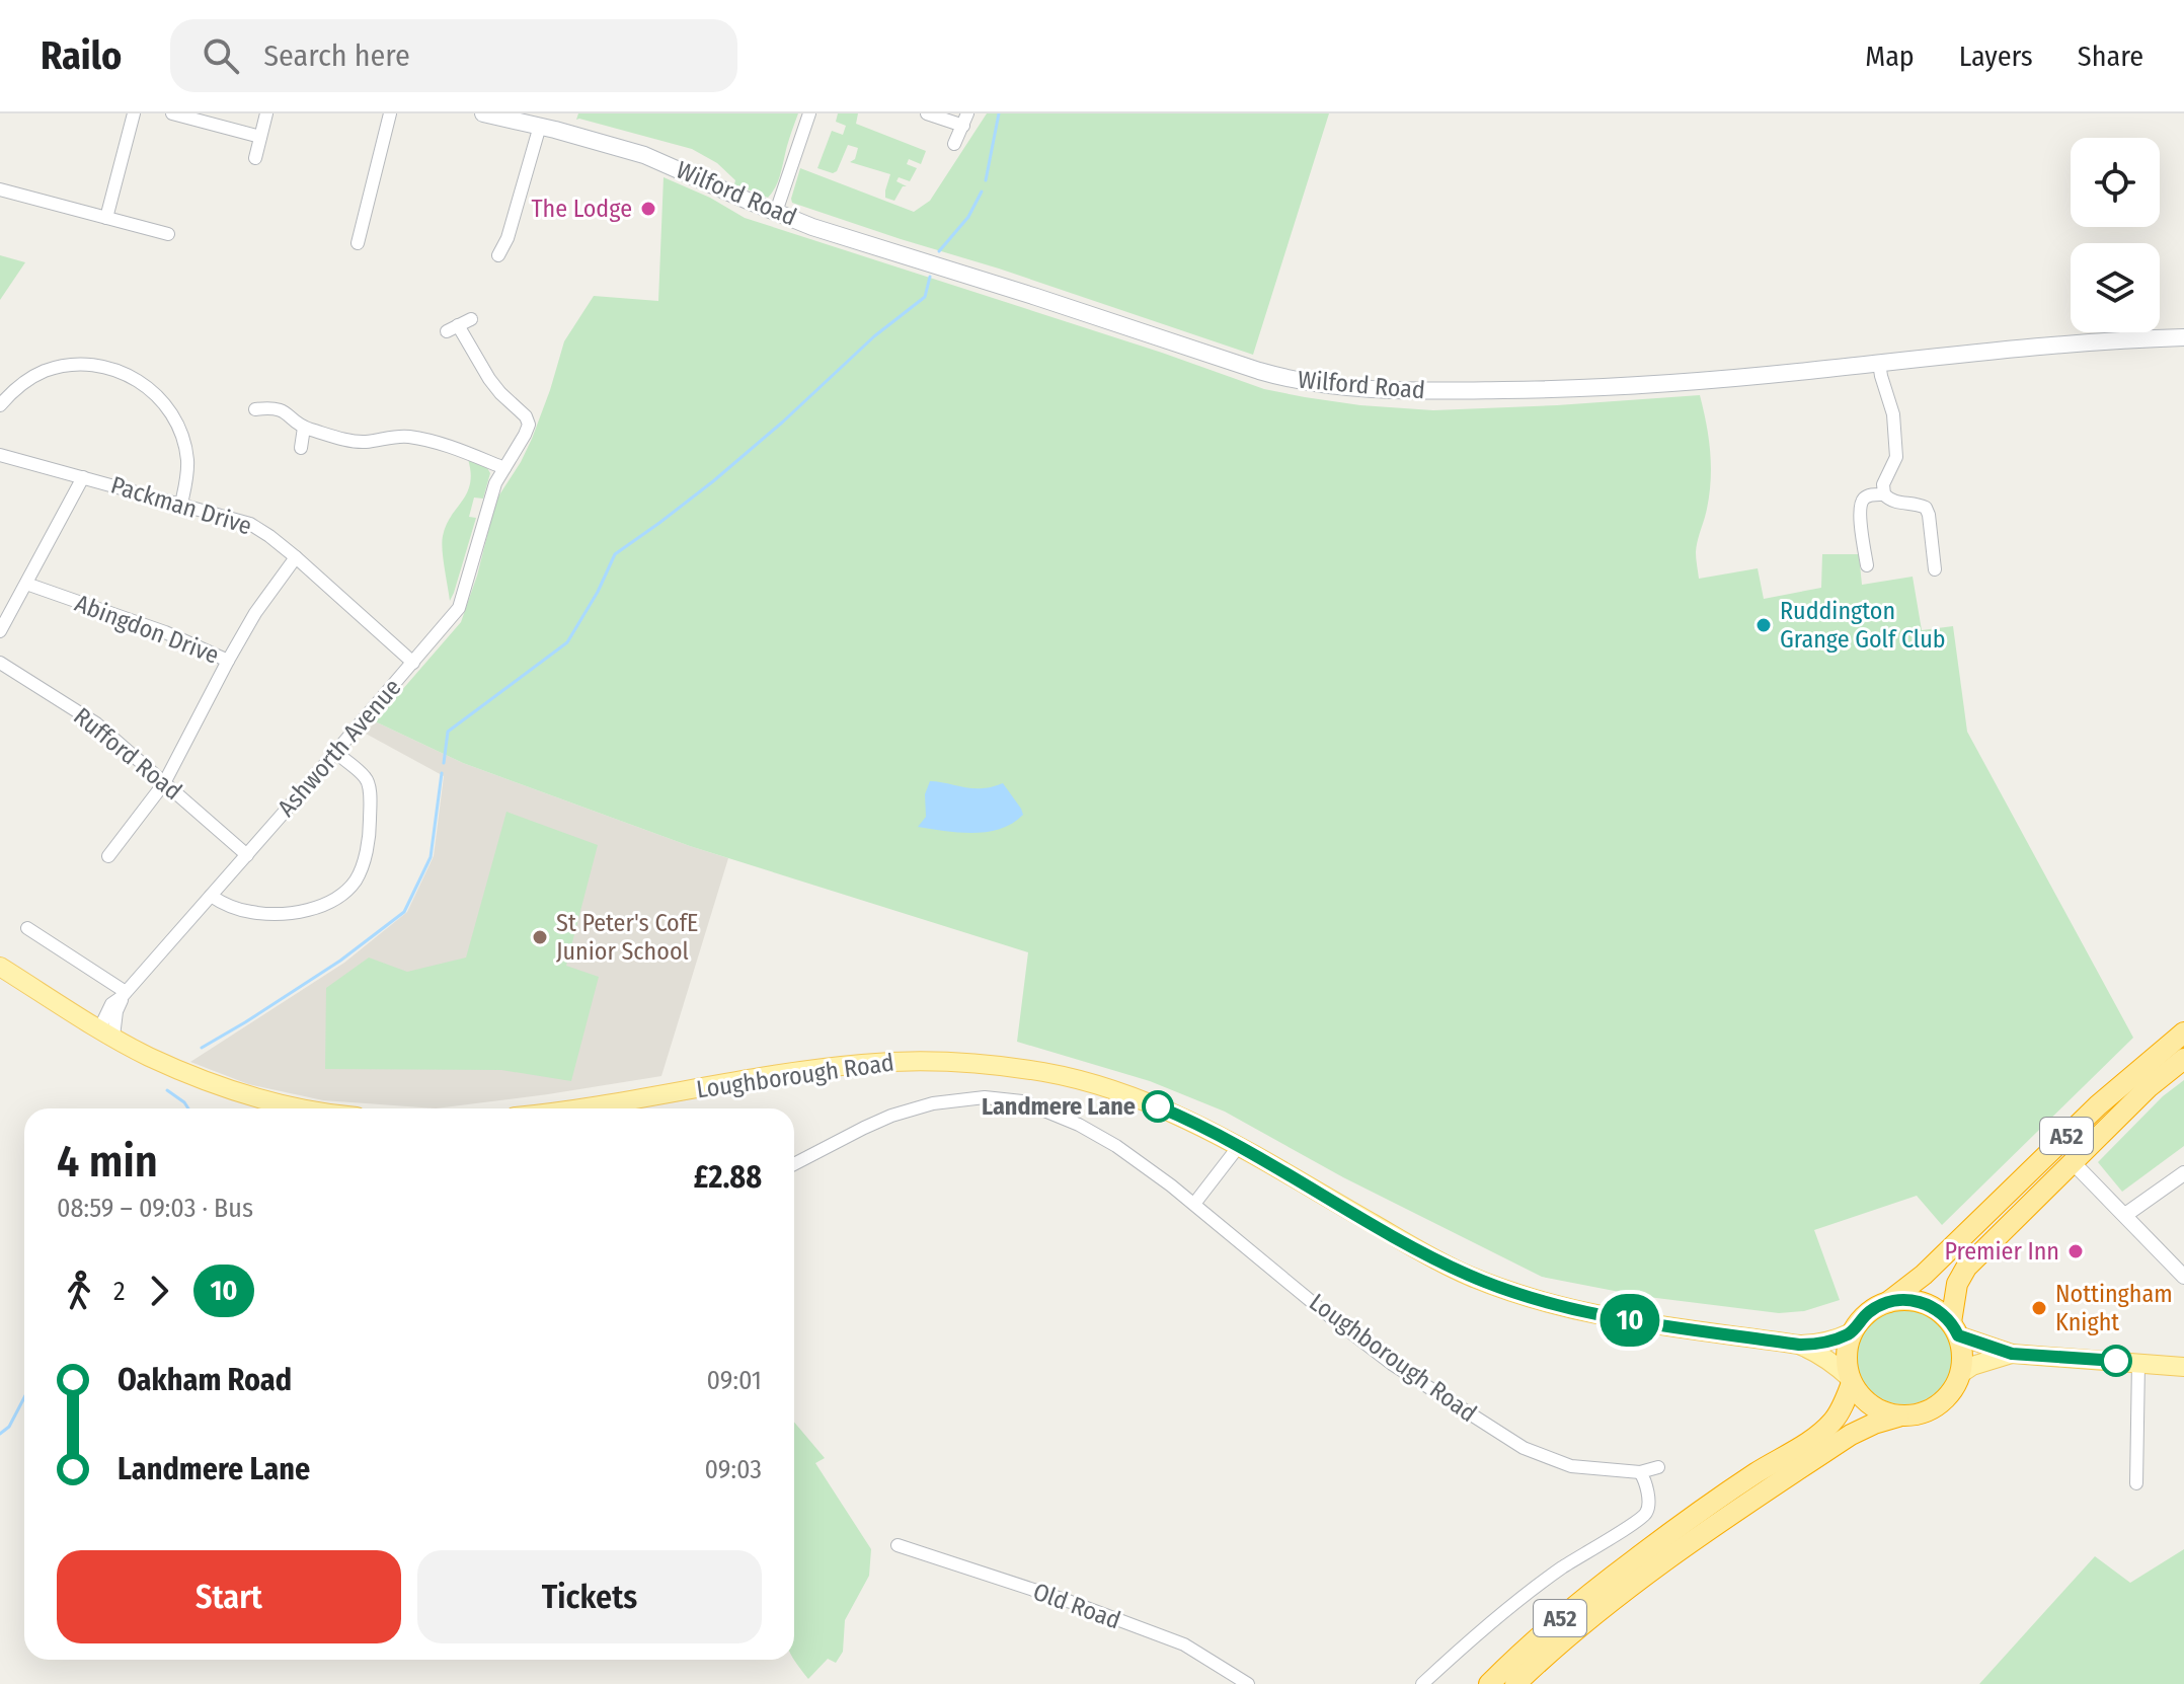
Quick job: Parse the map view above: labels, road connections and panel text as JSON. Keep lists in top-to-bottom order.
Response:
{
  "streets": {
    "highway": ["A52"],
    "main road": ["Wilford Road", "Loughborough Road"],
    "street": [
      "Packman Drive",
      "Abingdon Drive",
      "Ashworth Avenue",
      "Rufford Road",
      "Old Road"
    ]
  },
  "crossings": [
    ["Packman Drive", "Ashworth Avenue"],
    ["Abingdon Drive", "Rufford Road"],
    ["Ashworth Avenue", "Rufford Road"],
    ["Loughborough Road", "A52"]
  ],
  "places": [
    "The Lodge",
    "Ruddington Grange Golf Club",
    "St Peter's CofE Junior School",
    "Landmere Lane",
    "Premier Inn",
    "Nottingham Knight"
  ],
  "lines": ["bus line 10"],
  "page": {
    "header": "Railo",
    "search": "Search here",
    "nav": ["Map", "Layers", "Share"],
    "on_map": "10",
    "heading": ["4 min", "08:59 – 09:03 · Bus", "£2.88"],
    "legs": ["2", "10"],
    "list": [
      {
        "name": "Oakham Road",
        "value": "09:01"
      },
      {
        "name": "Landmere Lane",
        "value": "09:03"
      }
    ],
    "buttons": ["Start", "Tickets"]
  }
}
